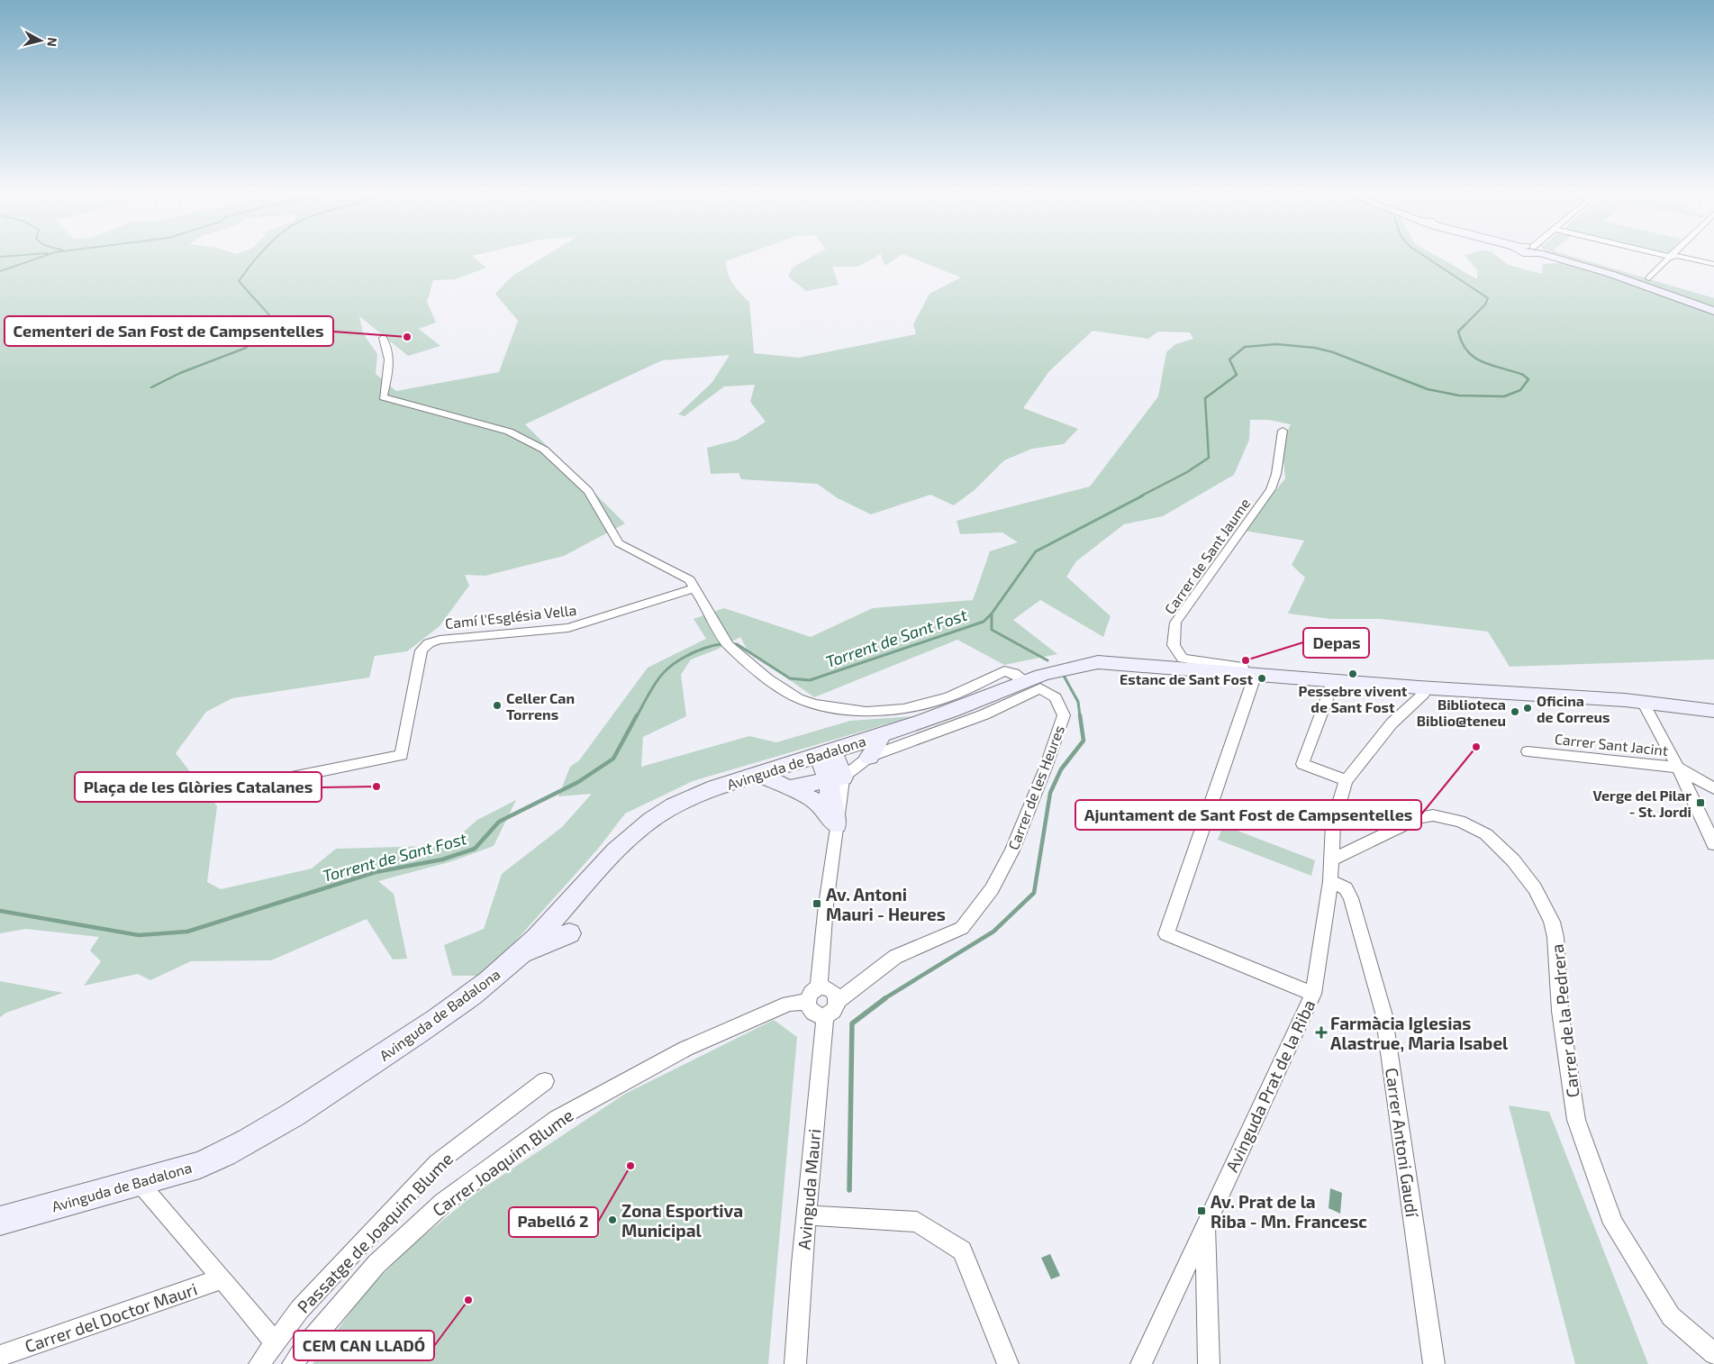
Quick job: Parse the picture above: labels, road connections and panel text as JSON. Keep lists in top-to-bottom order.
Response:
{
  "streets": {
    "street": [
      "Carrer de Sant Jaume",
      "Camí l'Església Vella",
      "Carrer Sant Jacint",
      "Avinguda de Badalona",
      "Carrer de les Heures",
      "Carrer de la Pedrera",
      "Avinguda Prat de la Riba",
      "Carrer Antoni Gaudí",
      "Carrer Joaquim Blume",
      "Avinguda Mauri",
      "Passatge de Joaquim Blume",
      "Carrer del Doctor Mauri"
    ]
  },
  "crossings": [
    ["Carrer de Sant Jaume", "Avinguda de Badalona"],
    ["Avinguda de Badalona", "Avinguda Prat de la Riba"],
    ["Avinguda de Badalona", "Carrer del Doctor Mauri"],
    ["Carrer de les Heures", "Avinguda Mauri"],
    ["Carrer de la Pedrera", "Avinguda Prat de la Riba"],
    ["Avinguda Prat de la Riba", "Carrer Antoni Gaudí"],
    ["Passatge de Joaquim Blume", "Carrer del Doctor Mauri"]
  ],
  "water": ["Torrent de Sant Fost"],
  "places": {
    "other": [
      "Cementeri de San Fost de Campsentelles",
      "Depas",
      "Pessebre vivent de Sant Fost",
      "Estanc de Sant Fost",
      "Celler Can Torrens",
      "Oficina de Correus",
      "Biblioteca Biblio@teneu",
      "Ajuntament de Sant Fost de Campsentelles",
      "Plaça de les Glòries Catalanes",
      "Pabelló 2",
      "Zona Esportiva Municipal",
      "CEM CAN LLADÓ"
    ],
    "transit": ["Verge del Pilar - St. Jordi", "Av. Antoni Mauri - Heures", "Av. Prat de la Riba - Mn. Francesc"],
    "health": ["Farmàcia Iglesias Alastrue, Maria Isabel"]
  },
  "north": "right"
}
